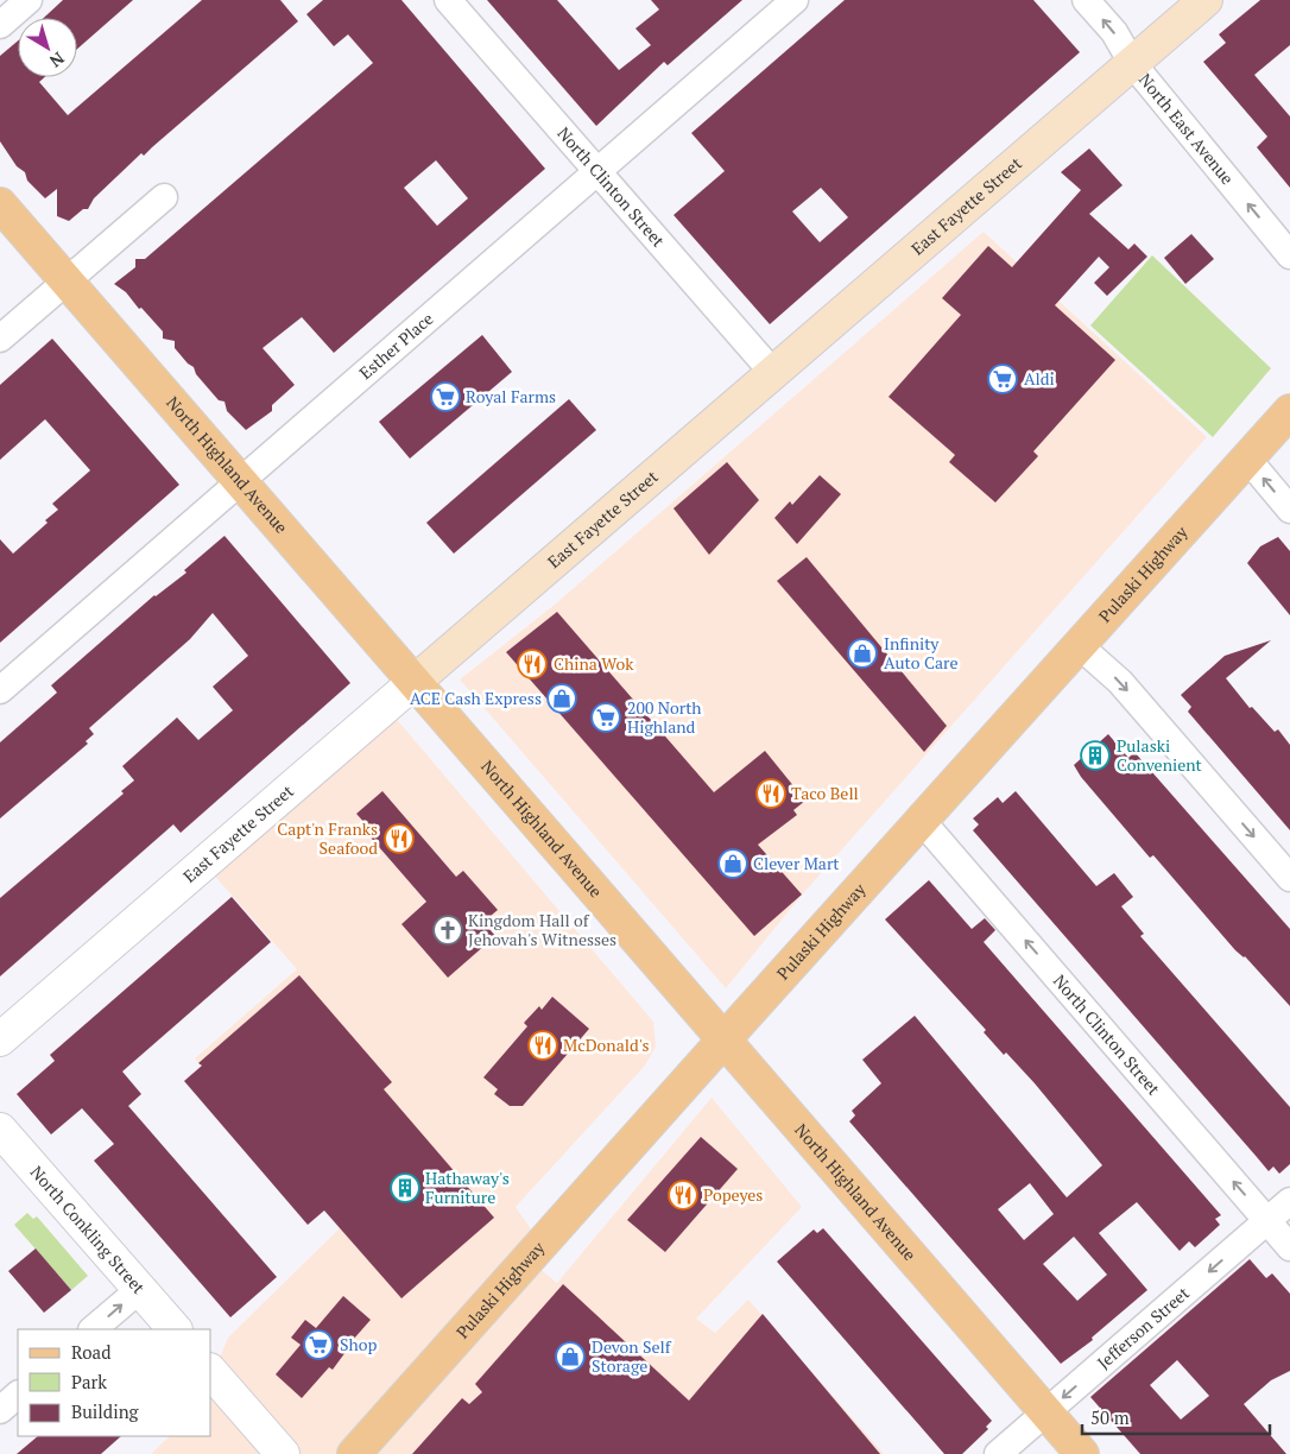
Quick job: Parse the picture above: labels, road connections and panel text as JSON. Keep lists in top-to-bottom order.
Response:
{
  "streets": {
    "main road": ["East Fayette Street", "North Highland Avenue", "Pulaski Highway"],
    "street": [
      "North East Avenue",
      "North Clinton Street",
      "Esther Place",
      "North Conkling Street",
      "Jefferson Street"
    ]
  },
  "crossings": [
    ["North East Avenue", "East Fayette Street"],
    ["North Clinton Street", "East Fayette Street"],
    ["North Clinton Street", "Esther Place"],
    ["North Clinton Street", "Pulaski Highway"],
    ["North Clinton Street", "Jefferson Street"],
    ["East Fayette Street", "North Highland Avenue"],
    ["Esther Place", "North Highland Avenue"],
    ["North Highland Avenue", "Pulaski Highway"],
    ["North Highland Avenue", "Jefferson Street"]
  ],
  "one_way": ["North East Avenue", "North Clinton Street", "Jefferson Street"],
  "places": {
    "supermarket": [
      "Aldi",
      "Royal Farms",
      "200 North Highland",
      "Shop"
    ],
    "shop": [
      "Infinity Auto Care",
      "ACE Cash Express",
      "Clever Mart",
      "Devon Self Storage"
    ],
    "restaurant": [
      "China Wok",
      "Taco Bell",
      "Capt'n Franks Seafood",
      "McDonald's",
      "Popeyes"
    ],
    "building": ["Pulaski Convenient", "Hathaway's Furniture"],
    "church": ["Kingdom Hall of Jehovah's Witnesses"]
  },
  "legend": ["Road", "Park", "Building"],
  "scale_bar": "50 m",
  "north": "bottom right"
}
